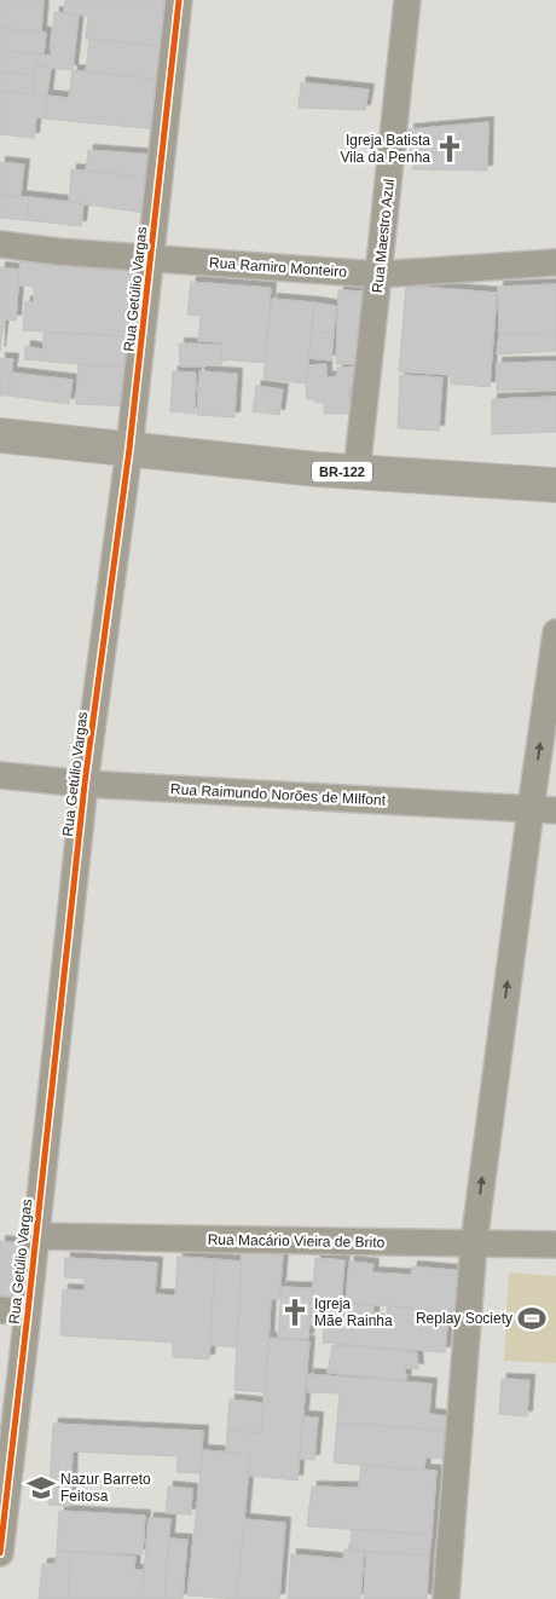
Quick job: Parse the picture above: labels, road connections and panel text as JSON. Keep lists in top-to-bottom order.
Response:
{
  "streets": {
    "highway": ["BR-122"],
    "street": [
      "Rua Maestro Azul",
      "Rua Ramiro Monteiro",
      "Rua Getúlio Vargas",
      "Rua Raimundo Norões de MIlfont",
      "Rua Macário Vieira de Brito"
    ]
  },
  "crossings": [
    ["Rua Maestro Azul", "Rua Ramiro Monteiro"],
    ["Rua Maestro Azul", "BR-122"],
    ["Rua Ramiro Monteiro", "Rua Getúlio Vargas"],
    ["Rua Getúlio Vargas", "BR-122"],
    ["Rua Getúlio Vargas", "Rua Raimundo Norões de MIlfont"],
    ["Rua Getúlio Vargas", "Rua Macário Vieira de Brito"]
  ],
  "places": {
    "church": ["Igreja Batista Vila da Penha", "Igreja Mãe Rainha"],
    "sports": ["Replay Society"],
    "school or university": ["Nazur Barreto Feitosa"]
  }
}
